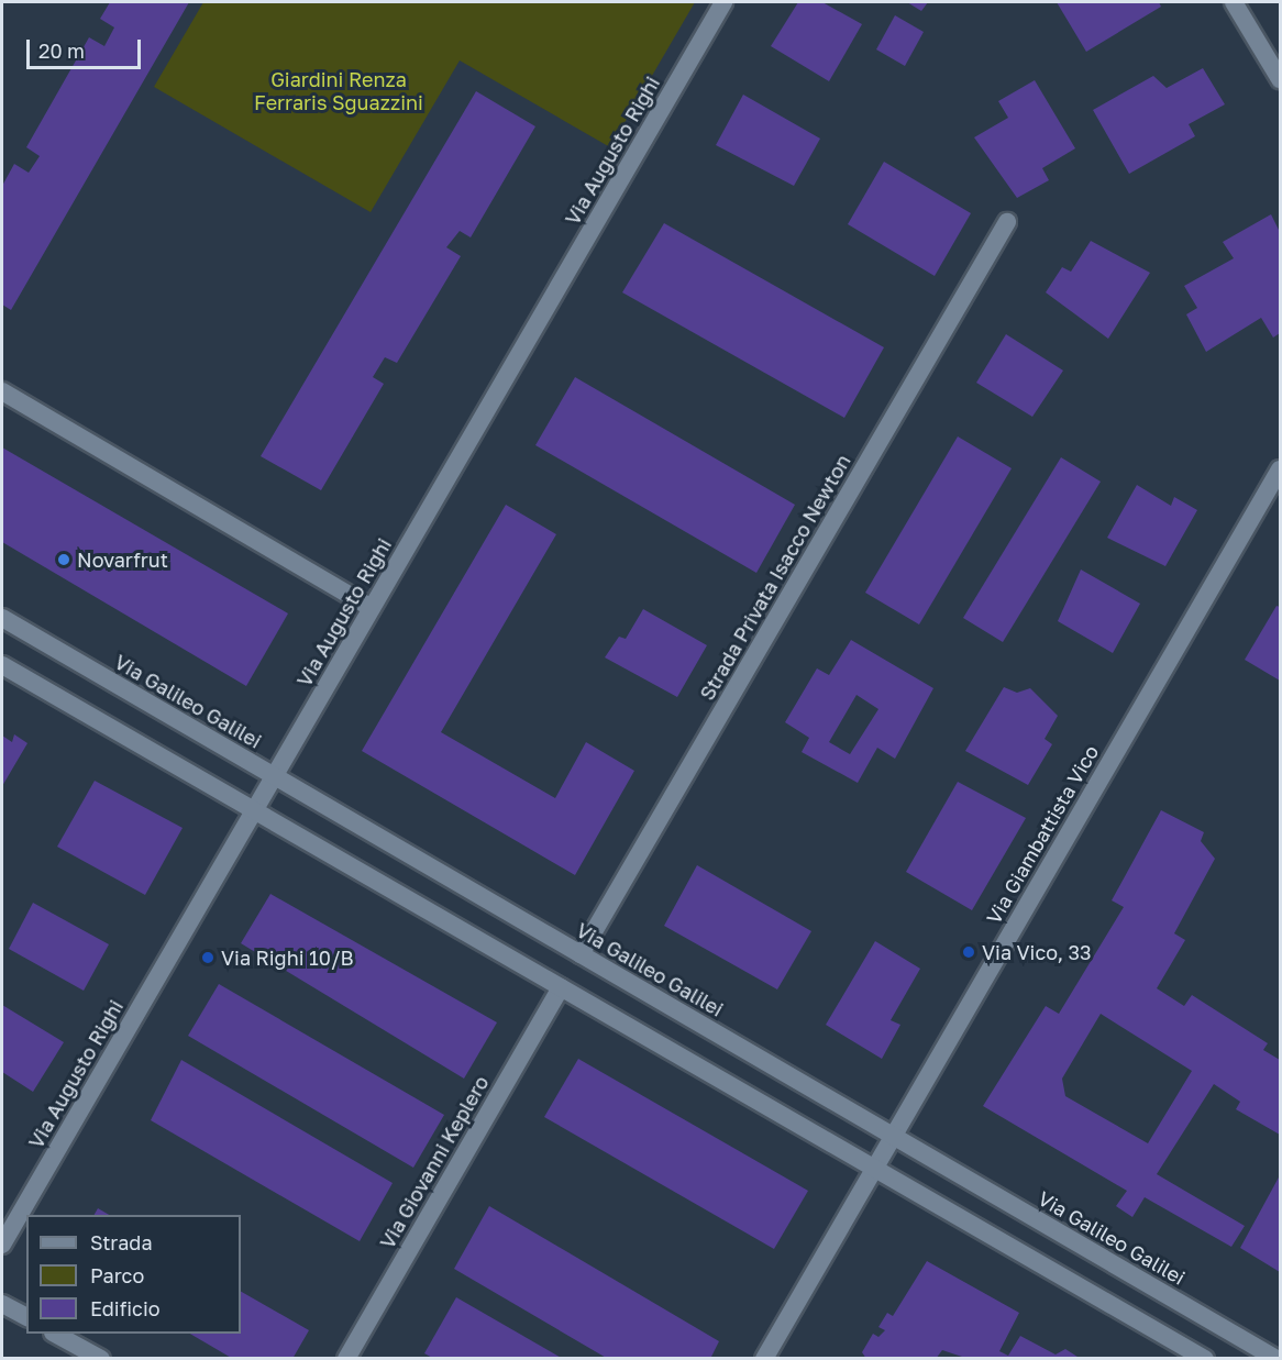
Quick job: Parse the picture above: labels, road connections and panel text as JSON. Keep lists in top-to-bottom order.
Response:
{
  "streets": {
    "street": [
      "Via Augusto Righi",
      "Strada Privata Isacco Newton",
      "Via Galileo Galilei",
      "Via Giambattista Vico",
      "Via Giovanni Keplero"
    ]
  },
  "crossings": [
    ["Via Augusto Righi", "Via Galileo Galilei"],
    ["Strada Privata Isacco Newton", "Via Galileo Galilei"],
    ["Via Galileo Galilei", "Via Giambattista Vico"]
  ],
  "parks": ["Giardini Renza Ferraris Sguazzini"],
  "places": ["Novarfrut", "Via Vico, 33", "Via Righi 10/B"],
  "legend": ["Strada", "Parco", "Edificio"],
  "scale_bar": "20 m"
}
